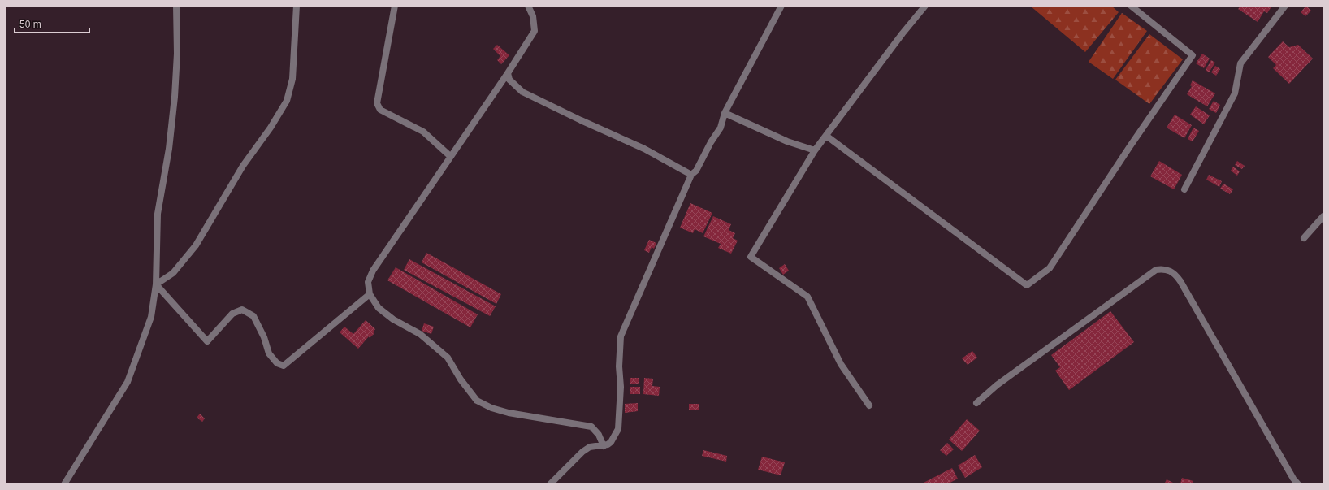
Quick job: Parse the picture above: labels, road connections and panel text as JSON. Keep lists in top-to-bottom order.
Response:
{
  "scale_bar": "50 m"
}
